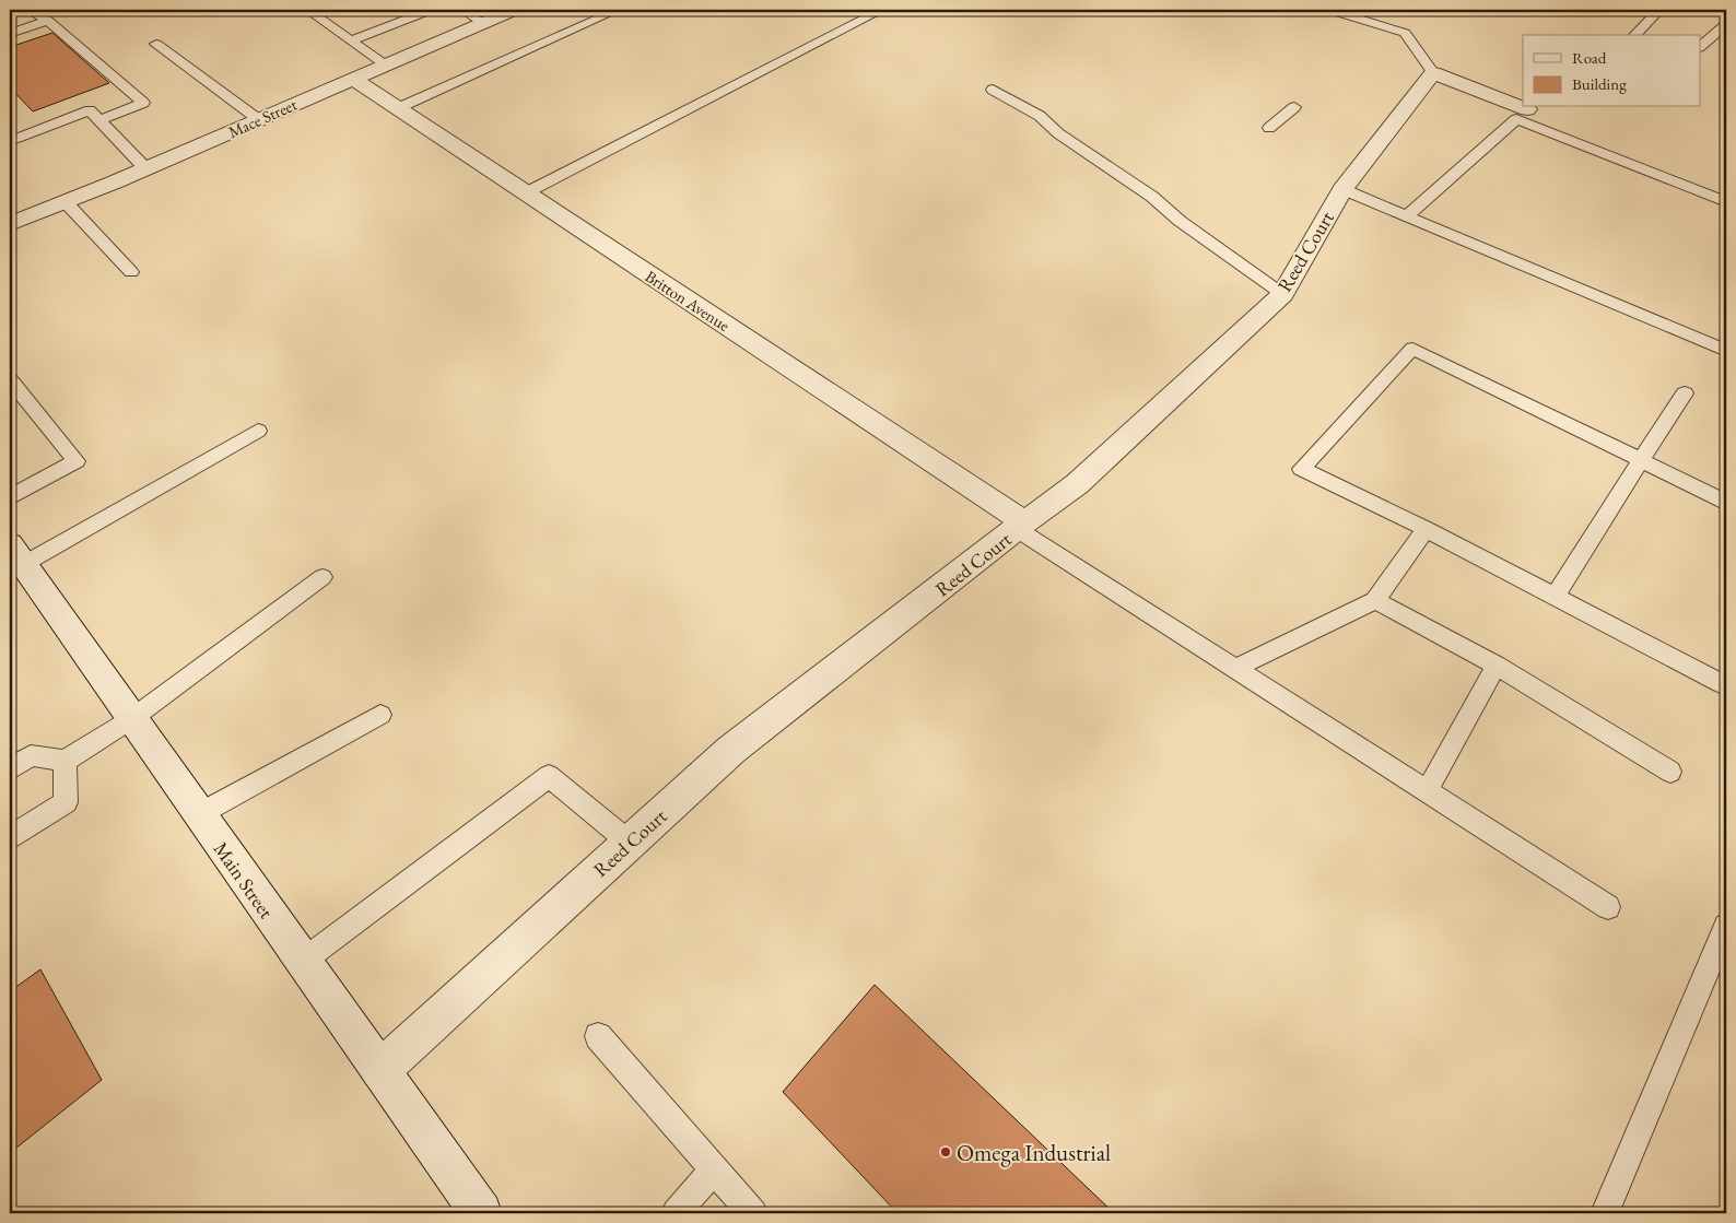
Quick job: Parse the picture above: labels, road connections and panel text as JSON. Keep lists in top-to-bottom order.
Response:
{
  "streets": {
    "street": [
      "Mace Street",
      "Reed Court",
      "Britton Avenue",
      "Main Street"
    ]
  },
  "crossings": [
    ["Mace Street", "Britton Avenue"],
    ["Reed Court", "Britton Avenue"],
    ["Reed Court", "Main Street"]
  ],
  "places": ["Omega Industrial"],
  "legend": ["Road", "Building"]
}
